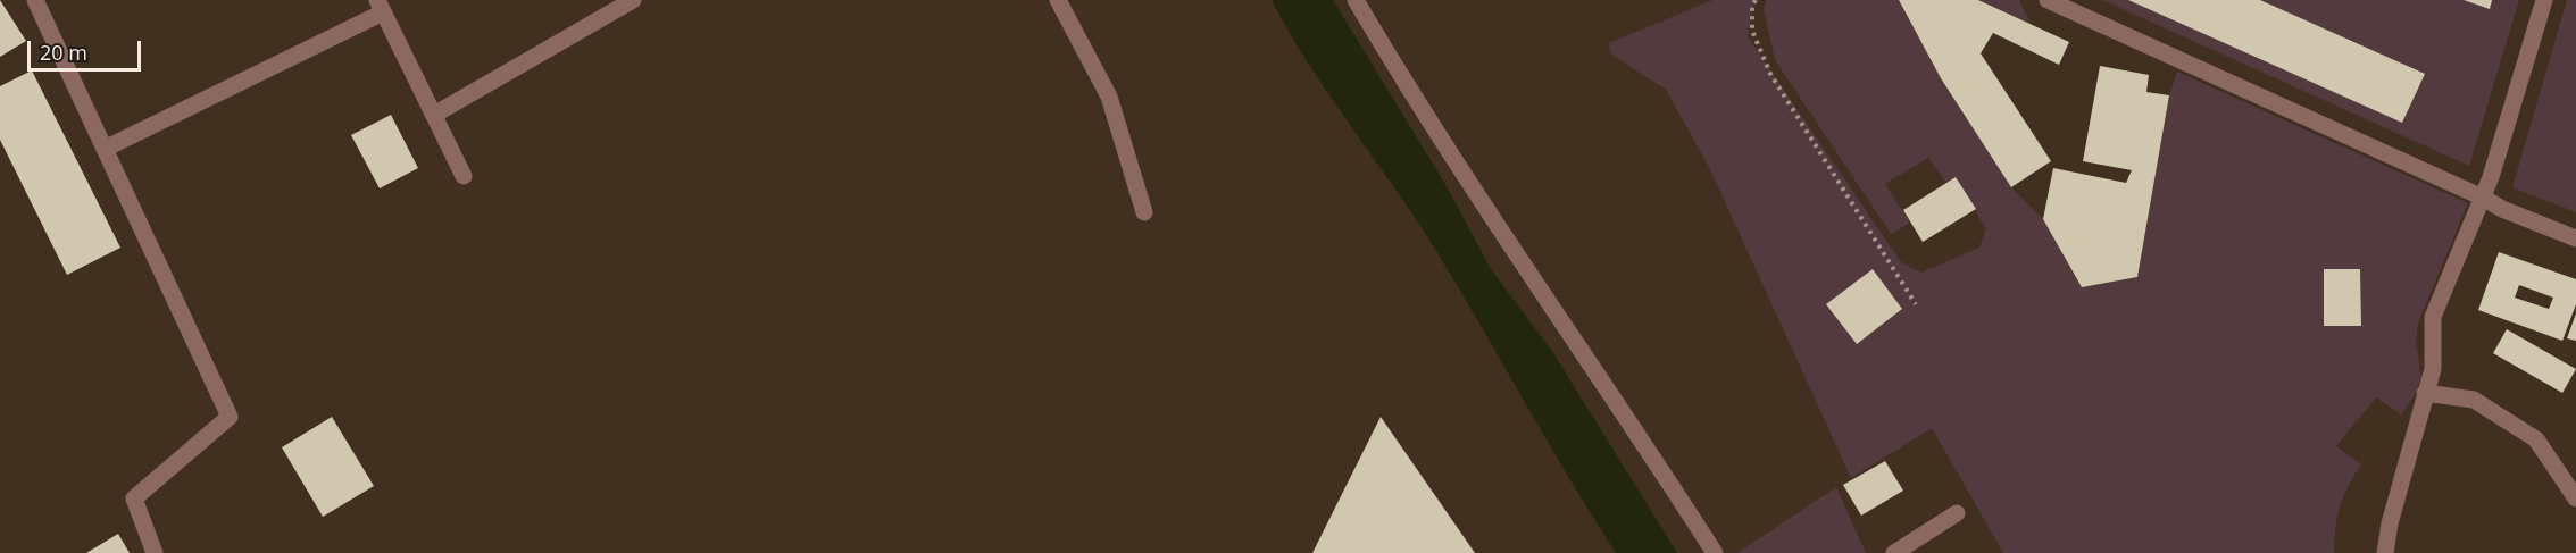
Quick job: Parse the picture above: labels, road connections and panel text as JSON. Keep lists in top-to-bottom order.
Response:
{
  "scale_bar": "20 m"
}
